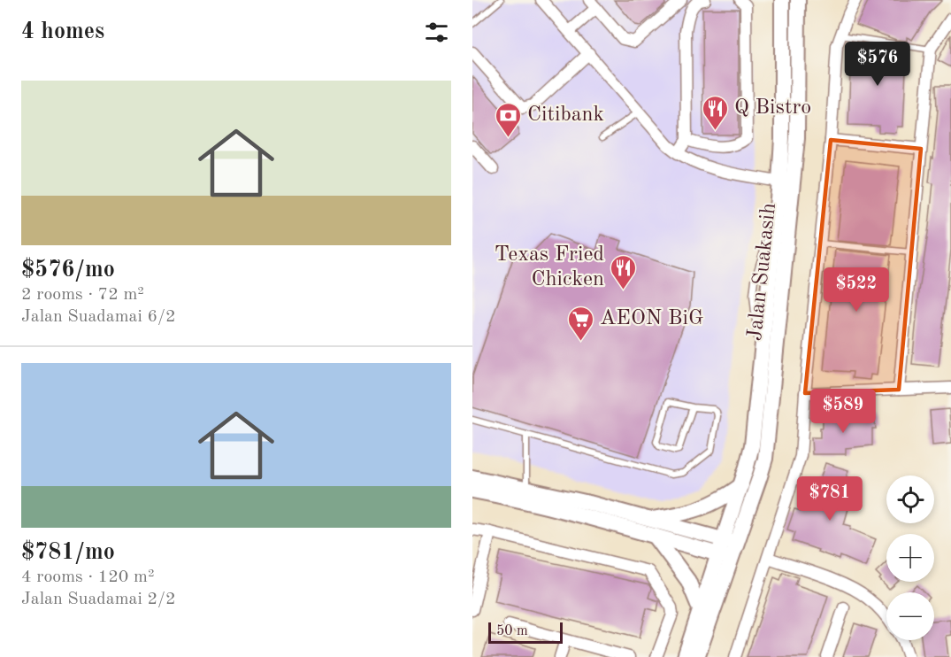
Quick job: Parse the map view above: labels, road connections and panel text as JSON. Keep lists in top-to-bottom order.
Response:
{
  "streets": {
    "main road": ["Jalan Suakasih"]
  },
  "places": {
    "restaurant": ["Q Bistro", "Texas Fried Chicken"],
    "bank": ["Citibank"],
    "supermarket": ["AEON BiG"]
  },
  "scale_bar": "50 m",
  "page": {
    "heading": "4 homes",
    "price": [
      "$576",
      "$522",
      "$589",
      "$781"
    ],
    "list": [
      {
        "name": "$576/mo",
        "note": "2 rooms · 72 m² · Jalan Suadamai 6/2"
      },
      {
        "name": "$781/mo",
        "note": "4 rooms · 120 m² · Jalan Suadamai 2/2"
      }
    ],
    "map_buttons": ["+", "−"],
    "scale": "50 m"
  }
}
